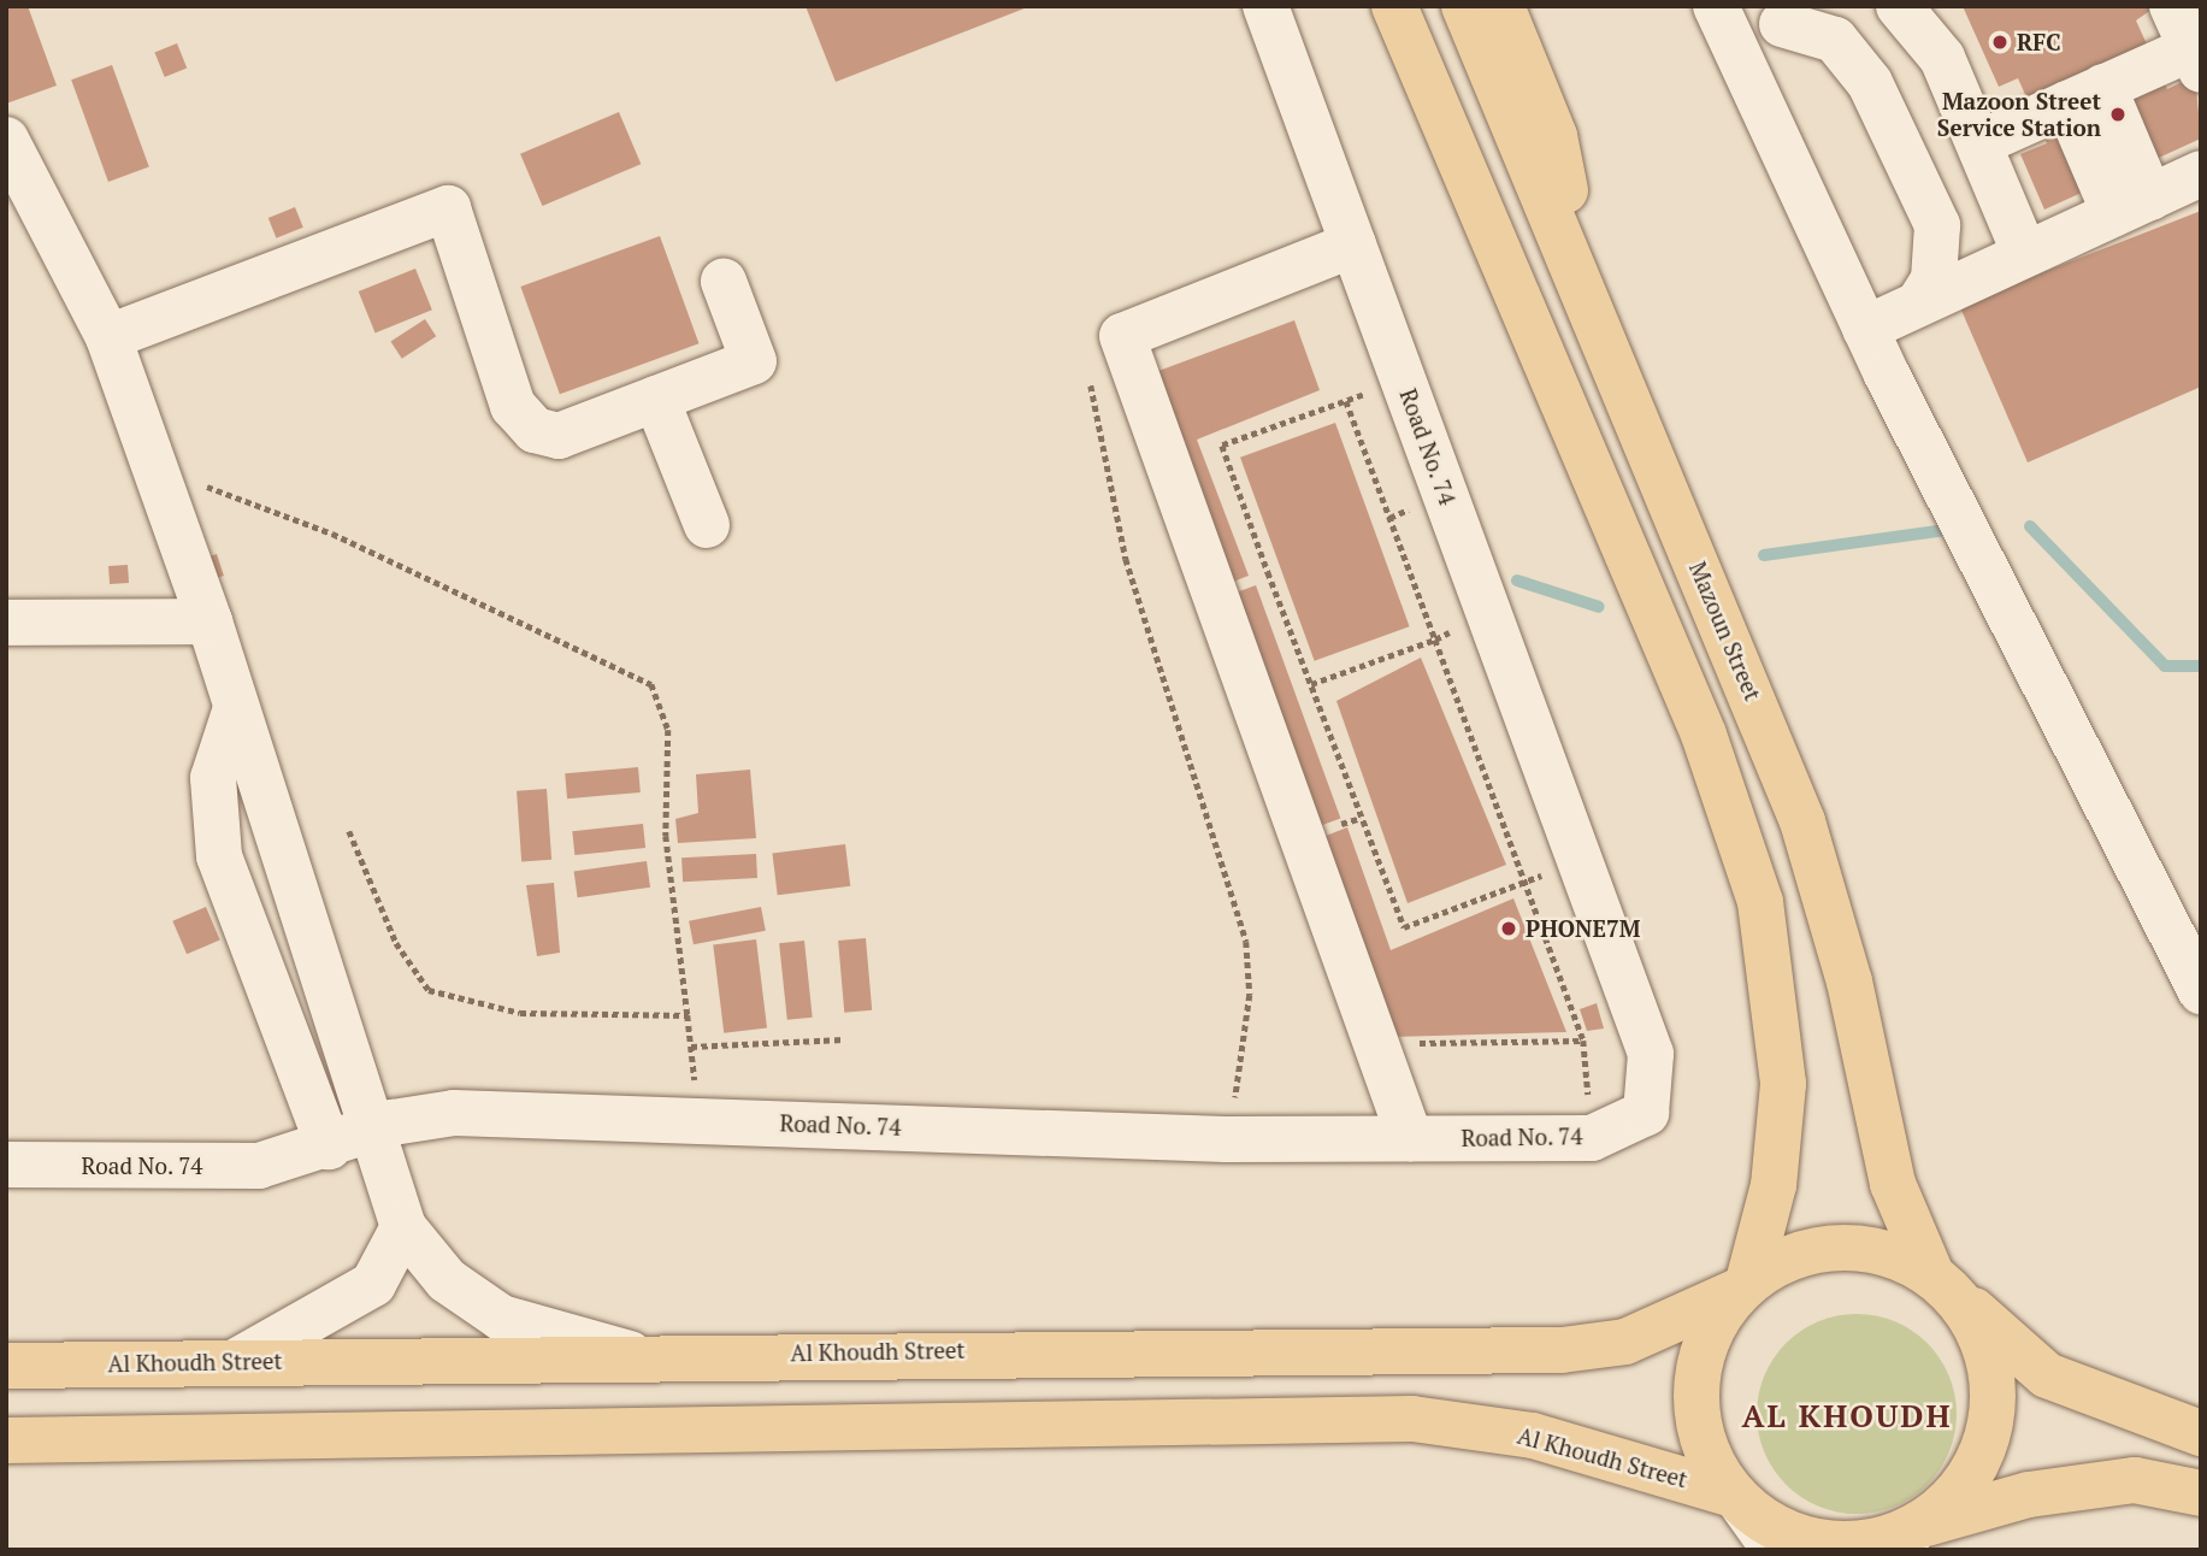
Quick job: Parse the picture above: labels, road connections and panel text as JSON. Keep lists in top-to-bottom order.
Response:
{
  "streets": {
    "main road": ["Mazoun Street", "Al Khoudh Street"],
    "street": ["Road No. 74"]
  },
  "crossings": [
    ["Mazoun Street", "Al Khoudh Street"]
  ],
  "districts": ["AL KHOUDH"],
  "places": ["RFC", "Mazoon Street Service Station", "PHONE7M"]
}
